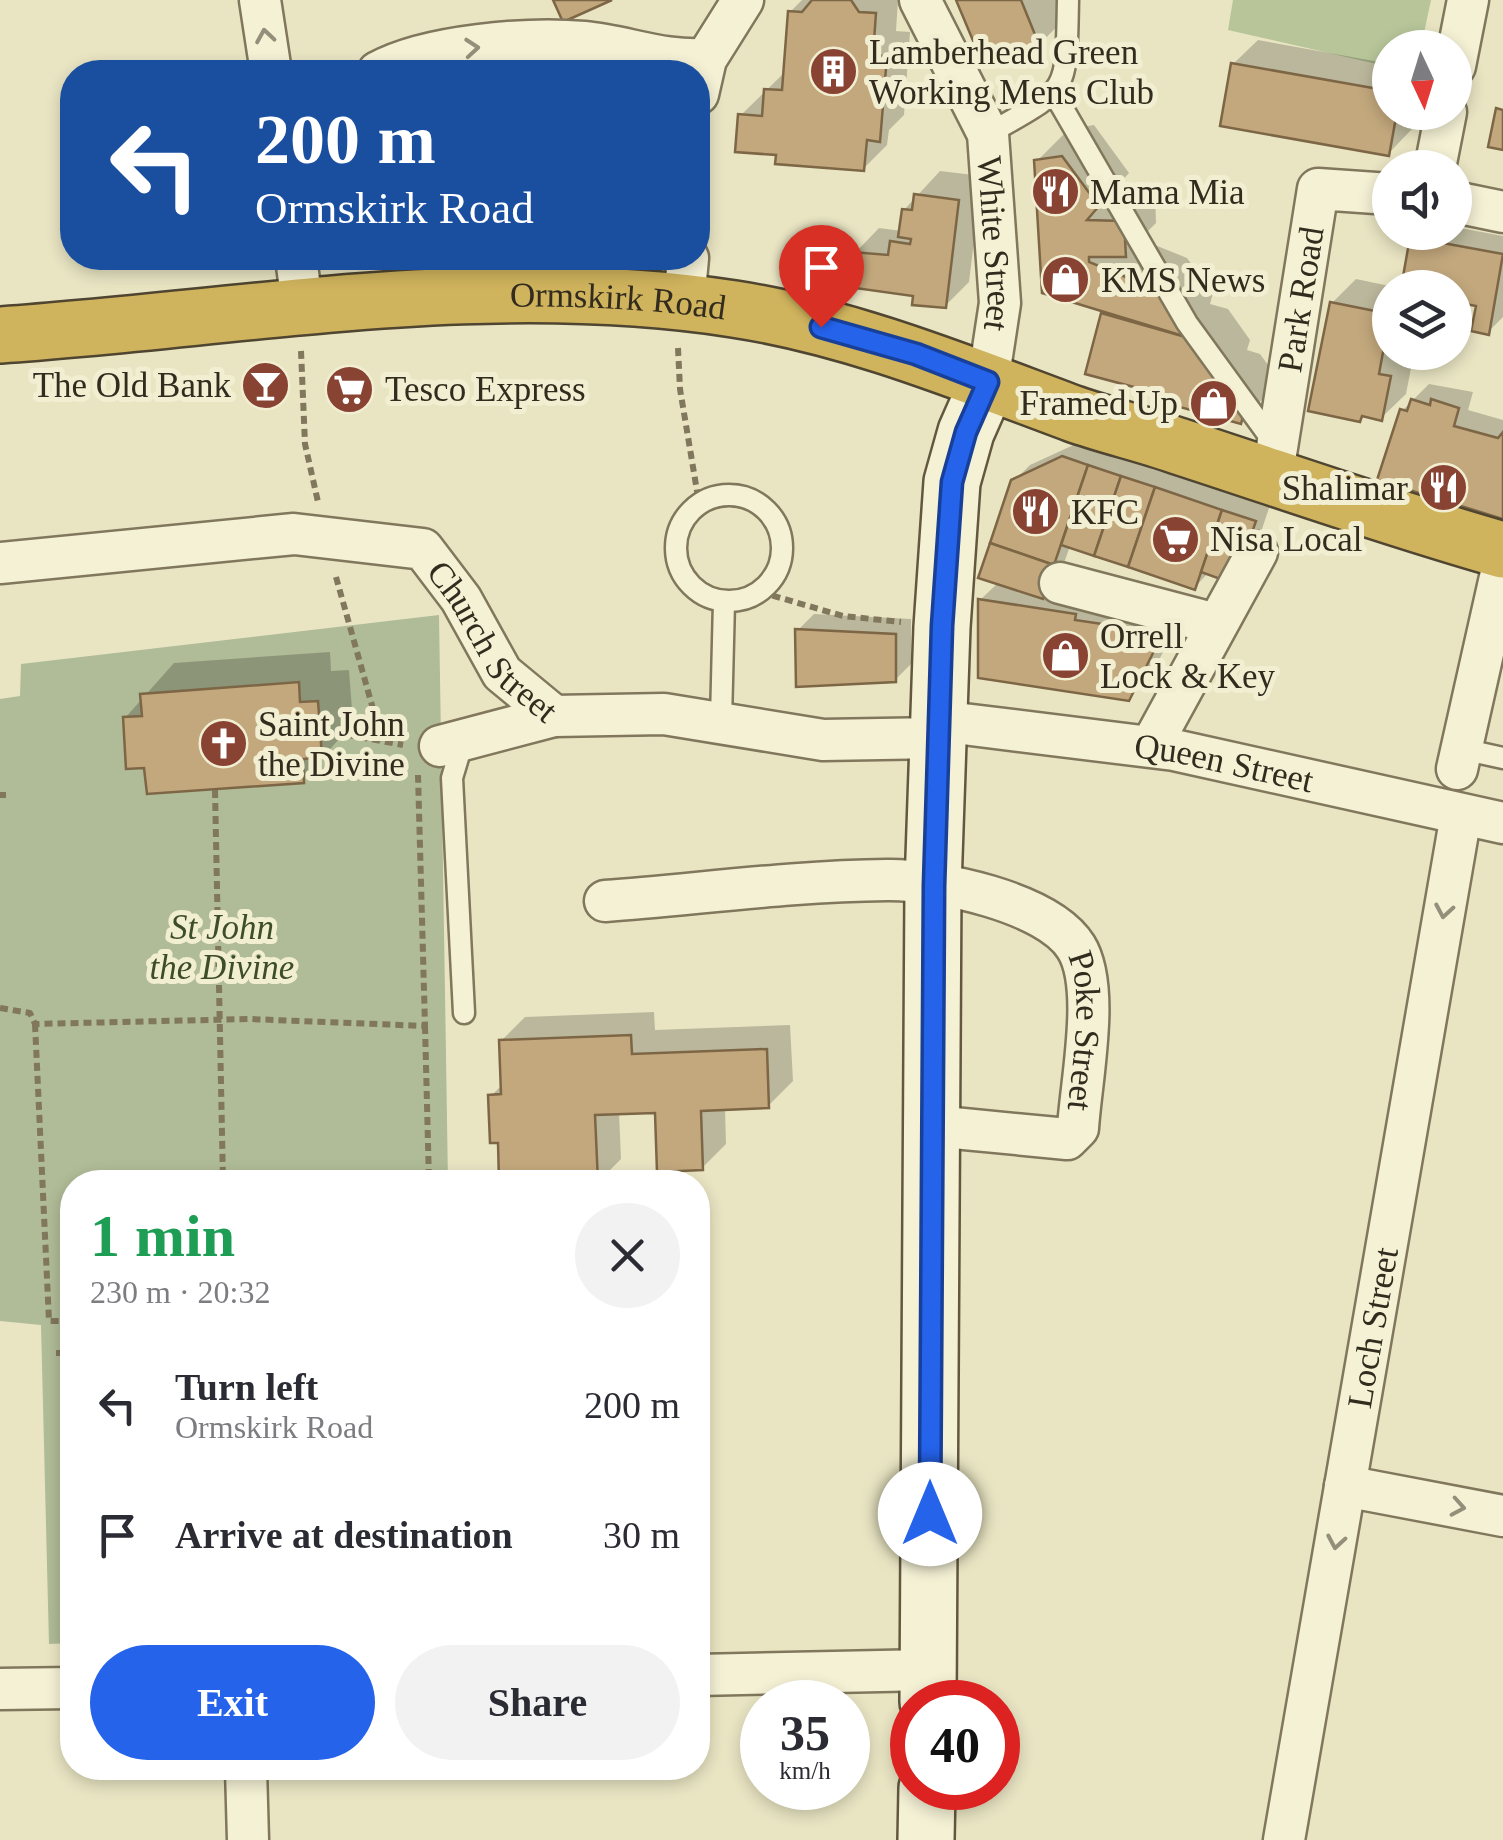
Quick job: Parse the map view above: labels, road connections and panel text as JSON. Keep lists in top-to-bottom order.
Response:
{
  "streets": {
    "highway": ["Ormskirk Road"],
    "street": [
      "White Street",
      "Park Road",
      "Church Street",
      "Queen Street",
      "Poke Street",
      "Loch Street"
    ]
  },
  "crossings": [
    ["White Street", "Ormskirk Road"],
    ["Park Road", "Ormskirk Road"],
    ["Church Street", "Queen Street"],
    ["Queen Street", "Loch Street"]
  ],
  "one_way": ["Loch Street"],
  "parks": ["St John the Divine"],
  "places": {
    "building": ["Lamberhead Green Working Mens Club"],
    "restaurant": ["Mama Mia", "Shalimar", "KFC"],
    "shop": ["KMS News", "Framed Up", "Orrell Lock & Key"],
    "bar": ["The Old Bank"],
    "supermarket": ["Tesco Express", "Nisa Local"],
    "church": ["Saint John the Divine"]
  },
  "north": "bottom",
  "page": {
    "turn": ["200 m", "Ormskirk Road"],
    "heading": ["1 min", "230 m · 20:32"],
    "list": [
      {
        "name": "Turn left",
        "note": "Ormskirk Road",
        "value": "200 m"
      },
      {
        "name": "Arrive at destination",
        "value": "30 m"
      }
    ],
    "buttons": ["Exit", "Share"],
    "speed": "35 km/h",
    "limit": "40"
  }
}
